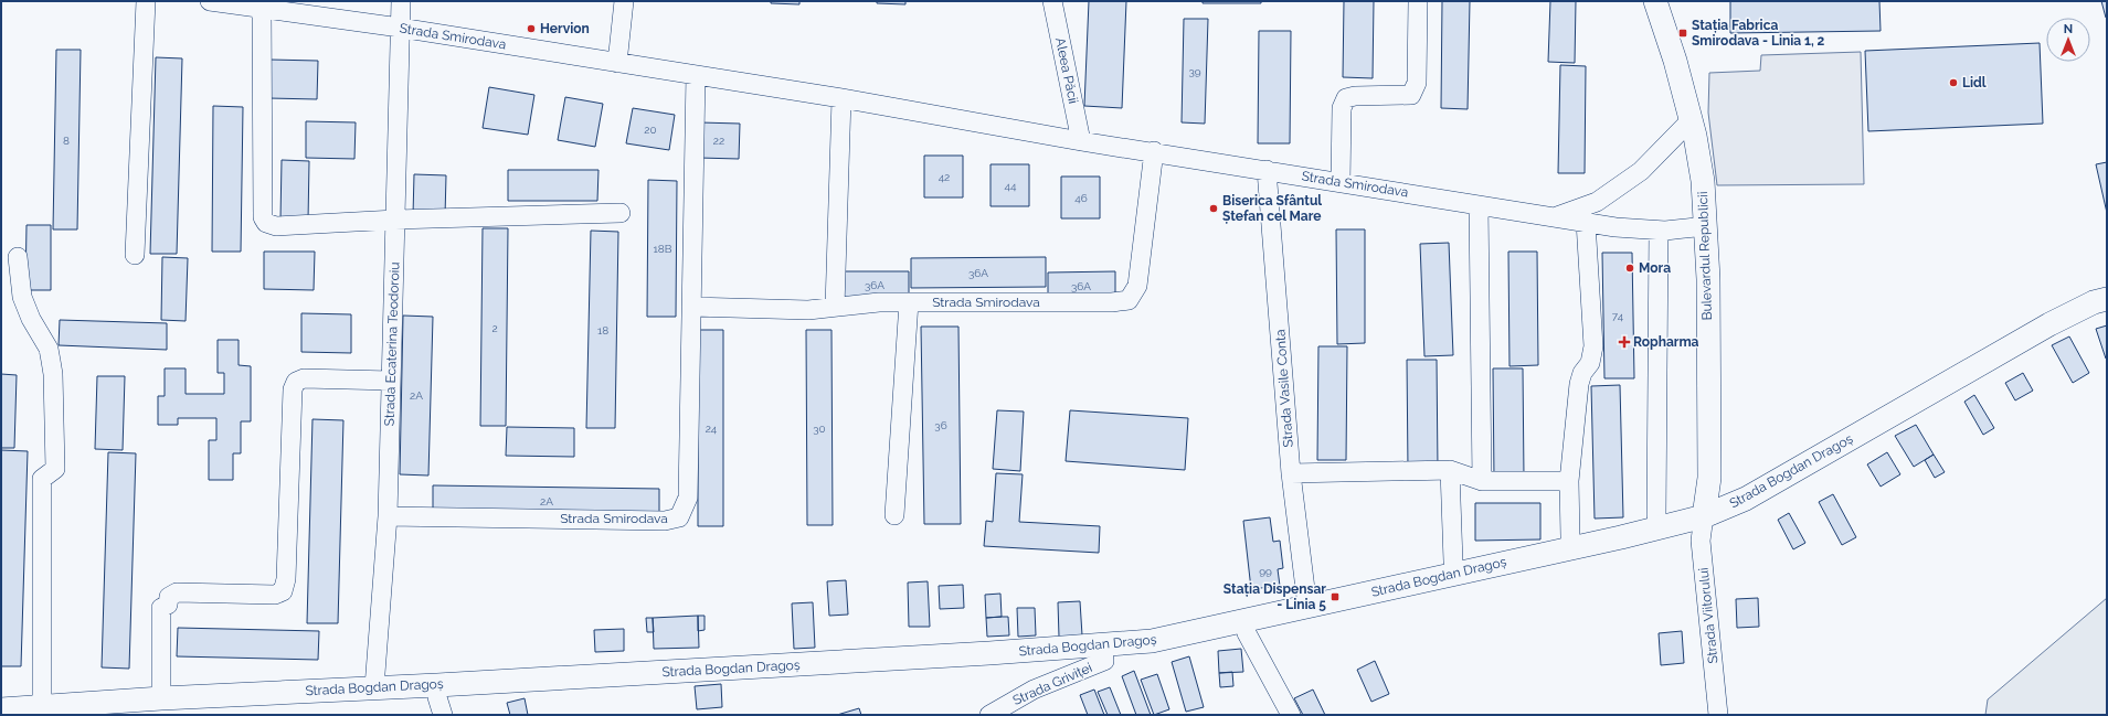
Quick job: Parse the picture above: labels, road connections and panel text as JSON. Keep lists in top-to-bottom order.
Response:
{
  "streets": {
    "main road": ["Bulevardul Republicii", "Strada Bogdan Dragoș"],
    "street": [
      "Strada Smirodava",
      "Aleea Păcii",
      "Strada Ecaterina Teodoroiu",
      "Strada Vasile Conta",
      "Strada Viitorului",
      "Strada Griviței"
    ]
  },
  "crossings": [
    ["Strada Smirodava", "Aleea Păcii"],
    ["Strada Smirodava", "Bulevardul Republicii"],
    ["Strada Smirodava", "Strada Ecaterina Teodoroiu"],
    ["Strada Smirodava", "Strada Vasile Conta"],
    ["Bulevardul Republicii", "Strada Bogdan Dragoș"],
    ["Bulevardul Republicii", "Strada Viitorului"],
    ["Strada Ecaterina Teodoroiu", "Strada Bogdan Dragoș"],
    ["Strada Vasile Conta", "Strada Bogdan Dragoș"],
    ["Strada Bogdan Dragoș", "Strada Viitorului"],
    ["Strada Bogdan Dragoș", "Strada Griviței"]
  ],
  "places": {
    "other": [
      "Hervion",
      "Lidl",
      "Biserica Sfântul Ștefan cel Mare",
      "Mora"
    ],
    "transit": ["Stația Fabrica Smirodava - Linia 1, 2", "Stația Dispensar - Linia 5"],
    "health": ["Ropharma"]
  },
  "house_numbers": [
    "39",
    "20",
    "8",
    "22",
    "42",
    "44",
    "46",
    "18B",
    "36A",
    "36A",
    "36A",
    "74",
    "2",
    "18",
    "2A",
    "36",
    "24",
    "30",
    "2A",
    "99"
  ],
  "north": "top"
}
